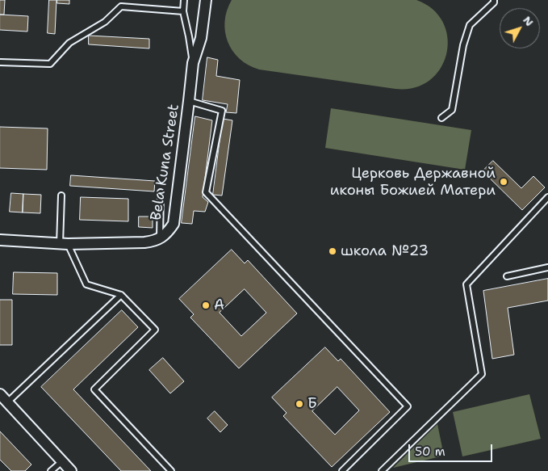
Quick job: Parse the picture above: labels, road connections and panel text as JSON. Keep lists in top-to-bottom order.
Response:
{
  "streets": {
    "street": ["Bela Kuna Street"]
  },
  "places": [
    "Церковь Державной иконы Божией Матери",
    "школа №23",
    "А",
    "Б"
  ],
  "scale_bar": "50 m",
  "north": "top right"
}
